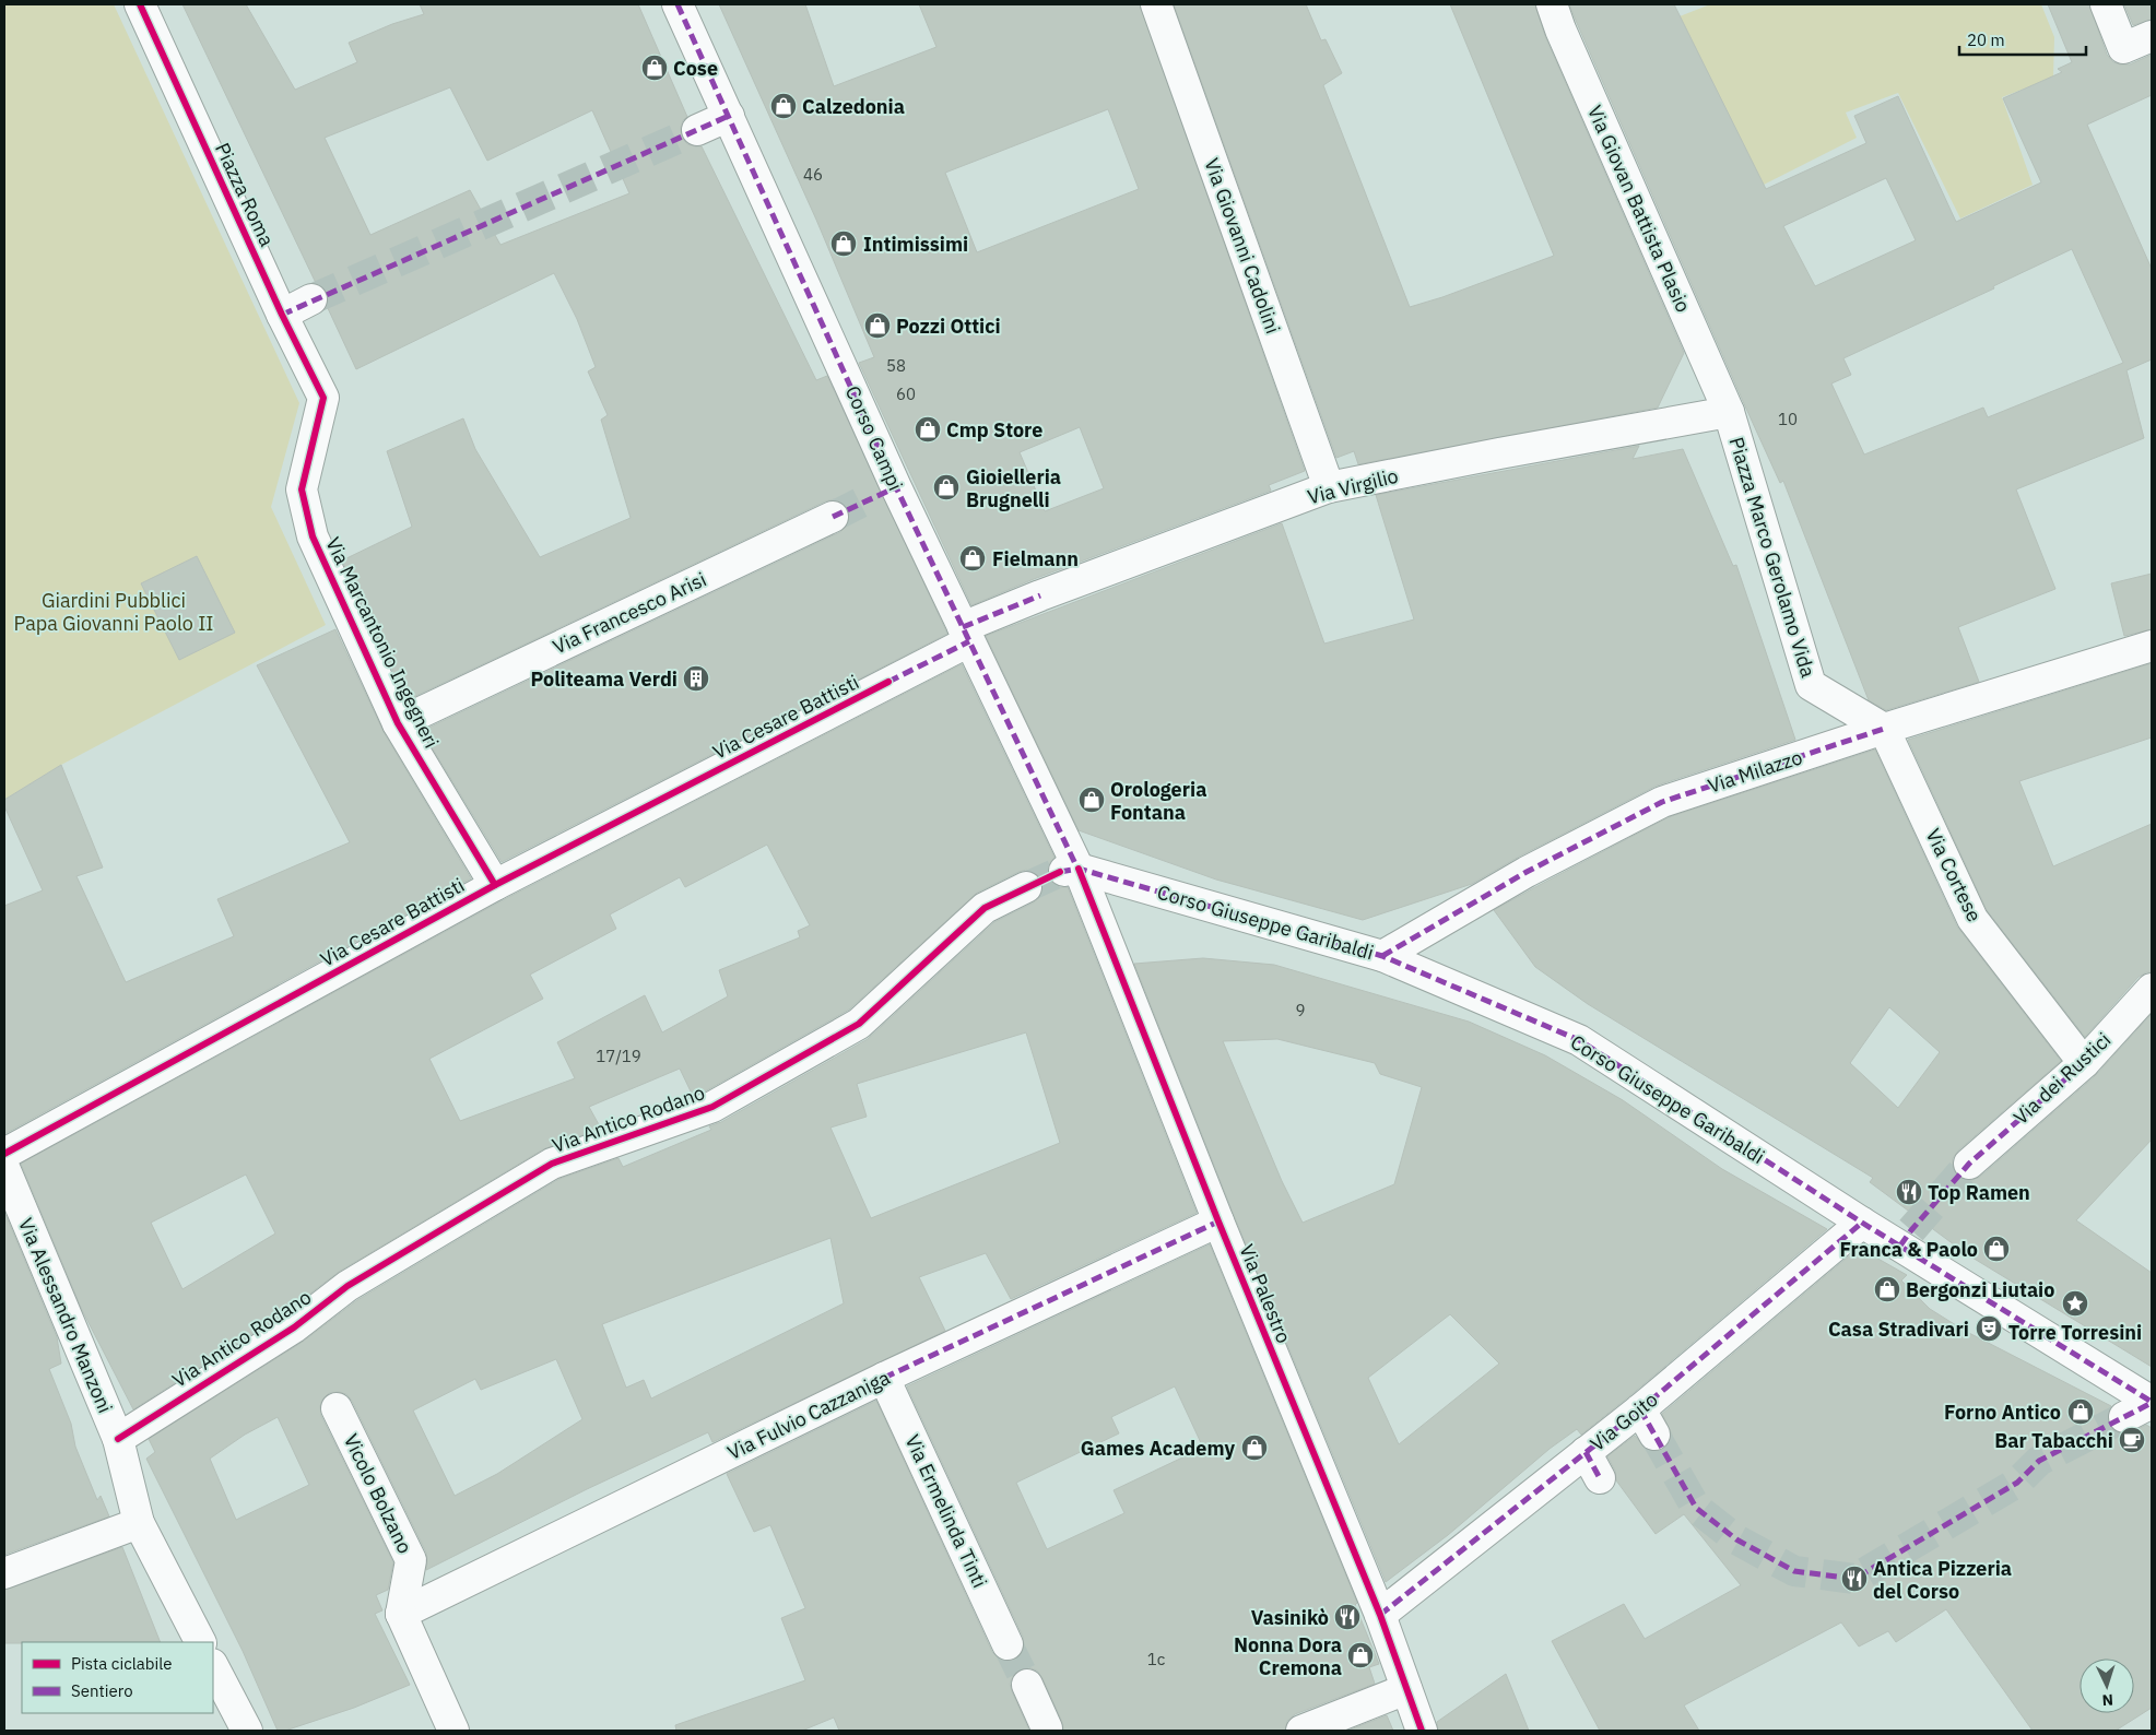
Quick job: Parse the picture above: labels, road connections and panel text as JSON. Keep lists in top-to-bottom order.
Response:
{
  "streets": {
    "street": [
      "Piazza Roma",
      "Via Giovan Battista Plasio",
      "Via Giovanni Cadolini",
      "Corso Campi",
      "Via Virgilio",
      "Piazza Marco Gerolamo Vida",
      "Via Francesco Arisi",
      "Via Marcantonio Ingegneri",
      "Via Cesare Battisti",
      "Via Milazzo",
      "Via Cortese",
      "Corso Giuseppe Garibaldi",
      "Via dei Rustici",
      "Via Antico Rodano",
      "Via Palestro",
      "Via Alessandro Manzoni",
      "Via Fulvio Cazzaniga",
      "Via Goito",
      "Vicolo Bolzano",
      "Via Ermelinda Tinti"
    ]
  },
  "crossings": [
    ["Piazza Roma", "Via Marcantonio Ingegneri"],
    ["Via Giovan Battista Plasio", "Via Virgilio"],
    ["Via Giovan Battista Plasio", "Piazza Marco Gerolamo Vida"],
    ["Via Giovanni Cadolini", "Via Virgilio"],
    ["Corso Campi", "Via Virgilio"],
    ["Corso Campi", "Via Cesare Battisti"],
    ["Corso Campi", "Corso Giuseppe Garibaldi"],
    ["Corso Campi", "Via Palestro"],
    ["Via Virgilio", "Piazza Marco Gerolamo Vida"],
    ["Via Virgilio", "Via Cesare Battisti"],
    ["Piazza Marco Gerolamo Vida", "Via Milazzo"],
    ["Piazza Marco Gerolamo Vida", "Via Cortese"],
    ["Via Francesco Arisi", "Via Marcantonio Ingegneri"],
    ["Via Marcantonio Ingegneri", "Via Cesare Battisti"],
    ["Via Milazzo", "Via Cortese"],
    ["Via Milazzo", "Corso Giuseppe Garibaldi"],
    ["Via Cortese", "Via dei Rustici"],
    ["Corso Giuseppe Garibaldi", "Via Palestro"],
    ["Corso Giuseppe Garibaldi", "Via Goito"],
    ["Via Antico Rodano", "Via Alessandro Manzoni"],
    ["Via Palestro", "Via Fulvio Cazzaniga"],
    ["Via Palestro", "Via Goito"],
    ["Via Fulvio Cazzaniga", "Vicolo Bolzano"],
    ["Via Fulvio Cazzaniga", "Via Ermelinda Tinti"]
  ],
  "parks": ["Giardini Pubblici Papa Giovanni Paolo II"],
  "places": {
    "shop": [
      "Cose",
      "Calzedonia",
      "Intimissimi",
      "Pozzi Ottici",
      "Cmp Store",
      "Gioielleria Brugnelli",
      "Fielmann",
      "Orologeria Fontana",
      "Franca & Paolo",
      "Bergonzi Liutaio",
      "Forno Antico",
      "Games Academy",
      "Nonna Dora Cremona"
    ],
    "building": ["Politeama Verdi"],
    "restaurant": ["Top Ramen", "Antica Pizzeria del Corso", "Vasinikò"],
    "place": ["Torre Torresini"],
    "theatre": ["Casa Stradivari"],
    "cafe": ["Bar Tabacchi"]
  },
  "house_numbers": [
    "46",
    "58",
    "60",
    "10",
    "9",
    "17/19",
    "1c"
  ],
  "legend": ["Pista ciclabile", "Sentiero"],
  "scale_bar": "20 m",
  "north": "bottom"
}
